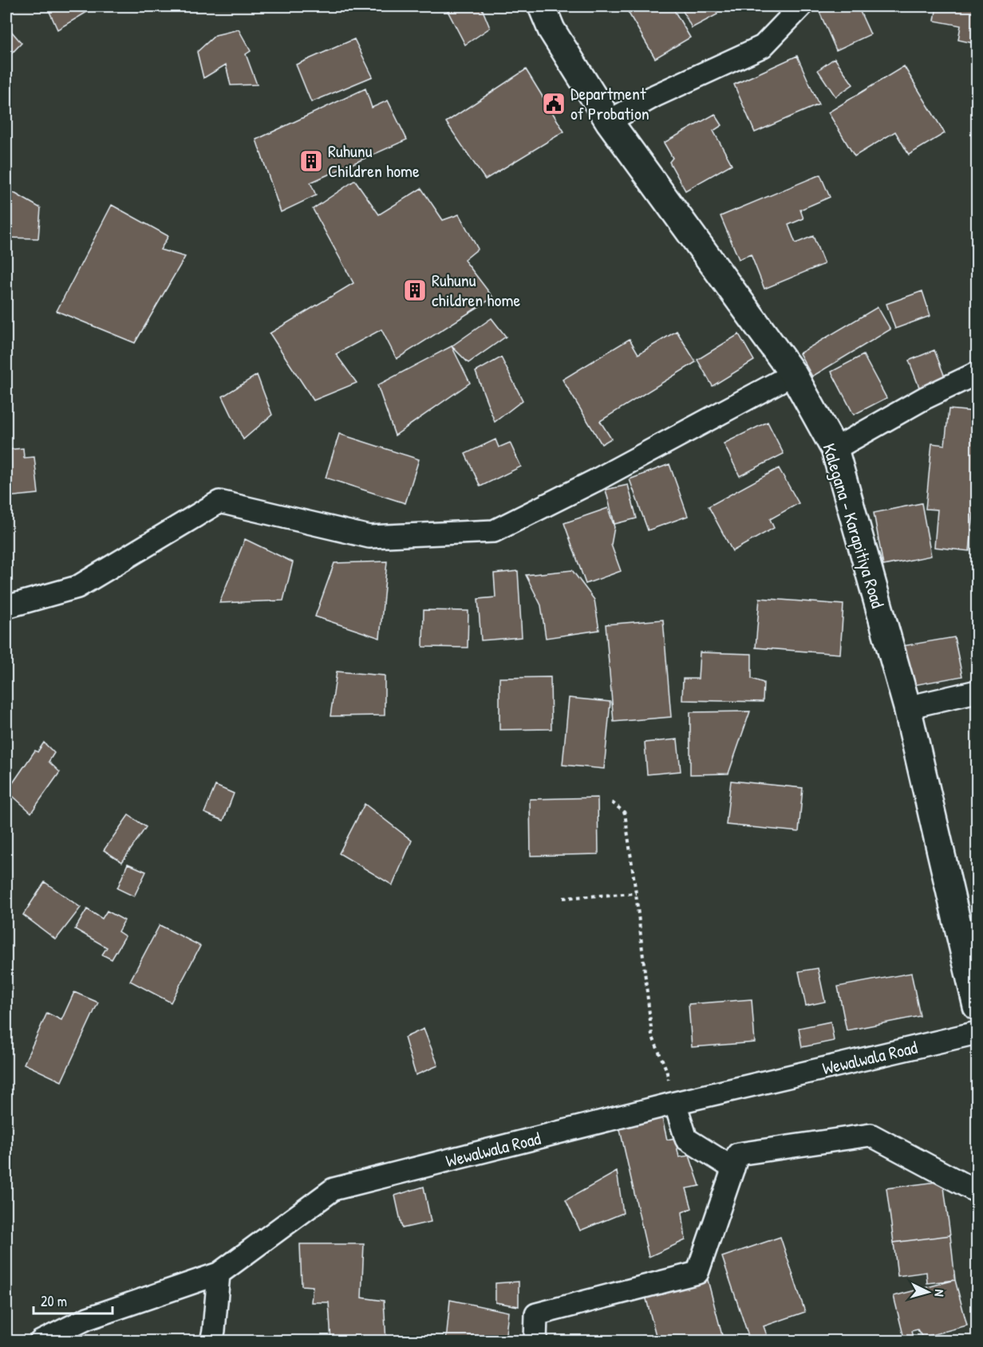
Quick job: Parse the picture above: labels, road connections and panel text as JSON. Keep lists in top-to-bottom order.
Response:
{
  "streets": {
    "main road": ["Kalegana - Karapitiya Road"],
    "street": ["Wewalwala Road"]
  },
  "places": {
    "public building": ["Department of Probation"],
    "building": ["Ruhunu Children home", "Ruhunu children home"]
  },
  "scale_bar": "20 m",
  "north": "right"
}
